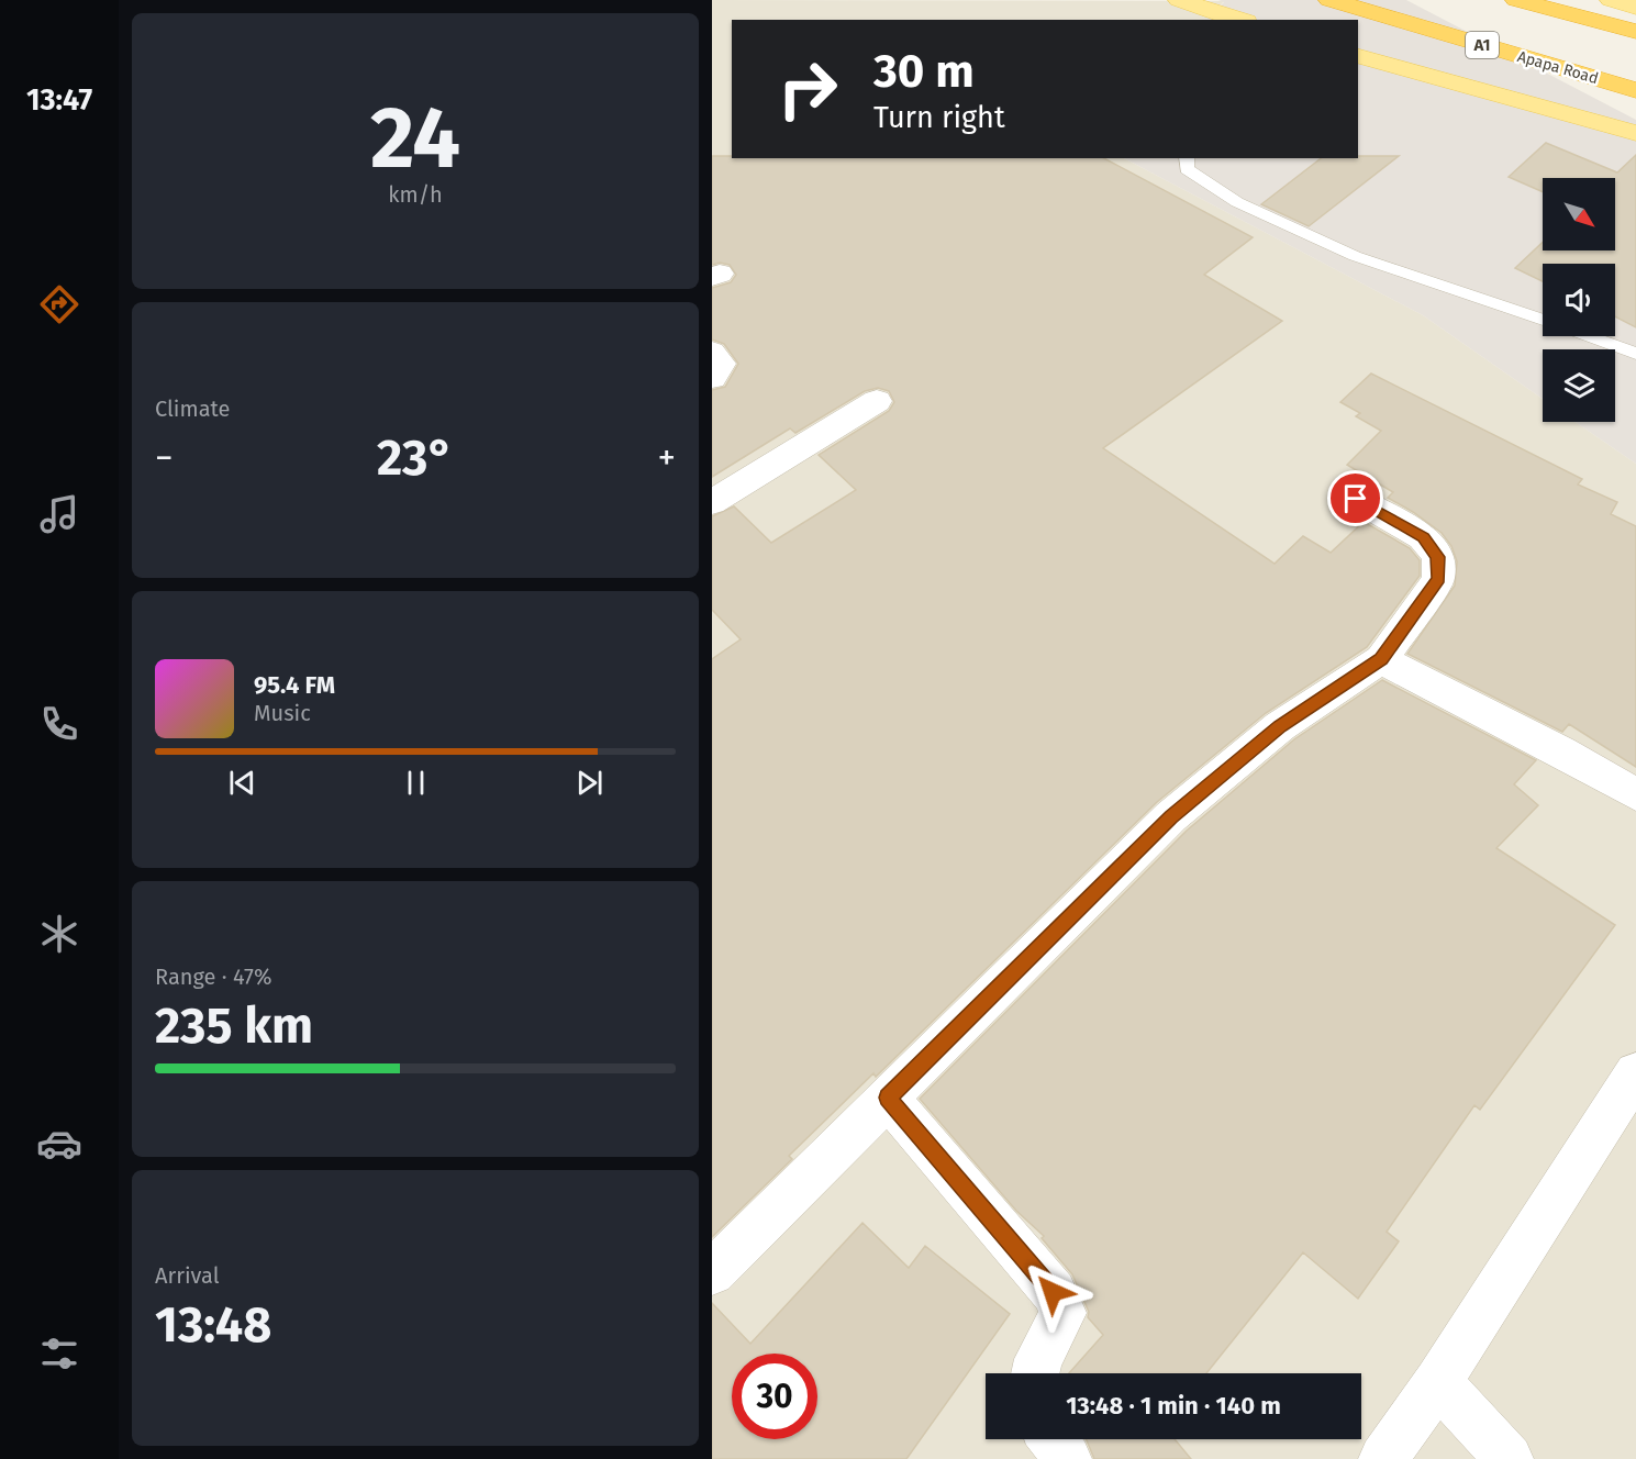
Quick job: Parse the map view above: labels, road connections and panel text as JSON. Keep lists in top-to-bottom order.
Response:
{
  "streets": {
    "highway": ["A1", "Apapa Road"]
  },
  "north": "bottom right",
  "page": {
    "tabs": "13:47",
    "tile": [
      ["24", "km/h"],
      "Climate",
      ["Range · 47%", "235 km"],
      ["Arrival", "13:48"]
    ],
    "turn": ["30 m", "Turn right"],
    "heat": ["−", "23°", "+"],
    "song": ["95.4 FM", "Music"],
    "limit": "30",
    "trip": "13:48 · 1 min · 140 m"
  }
}
